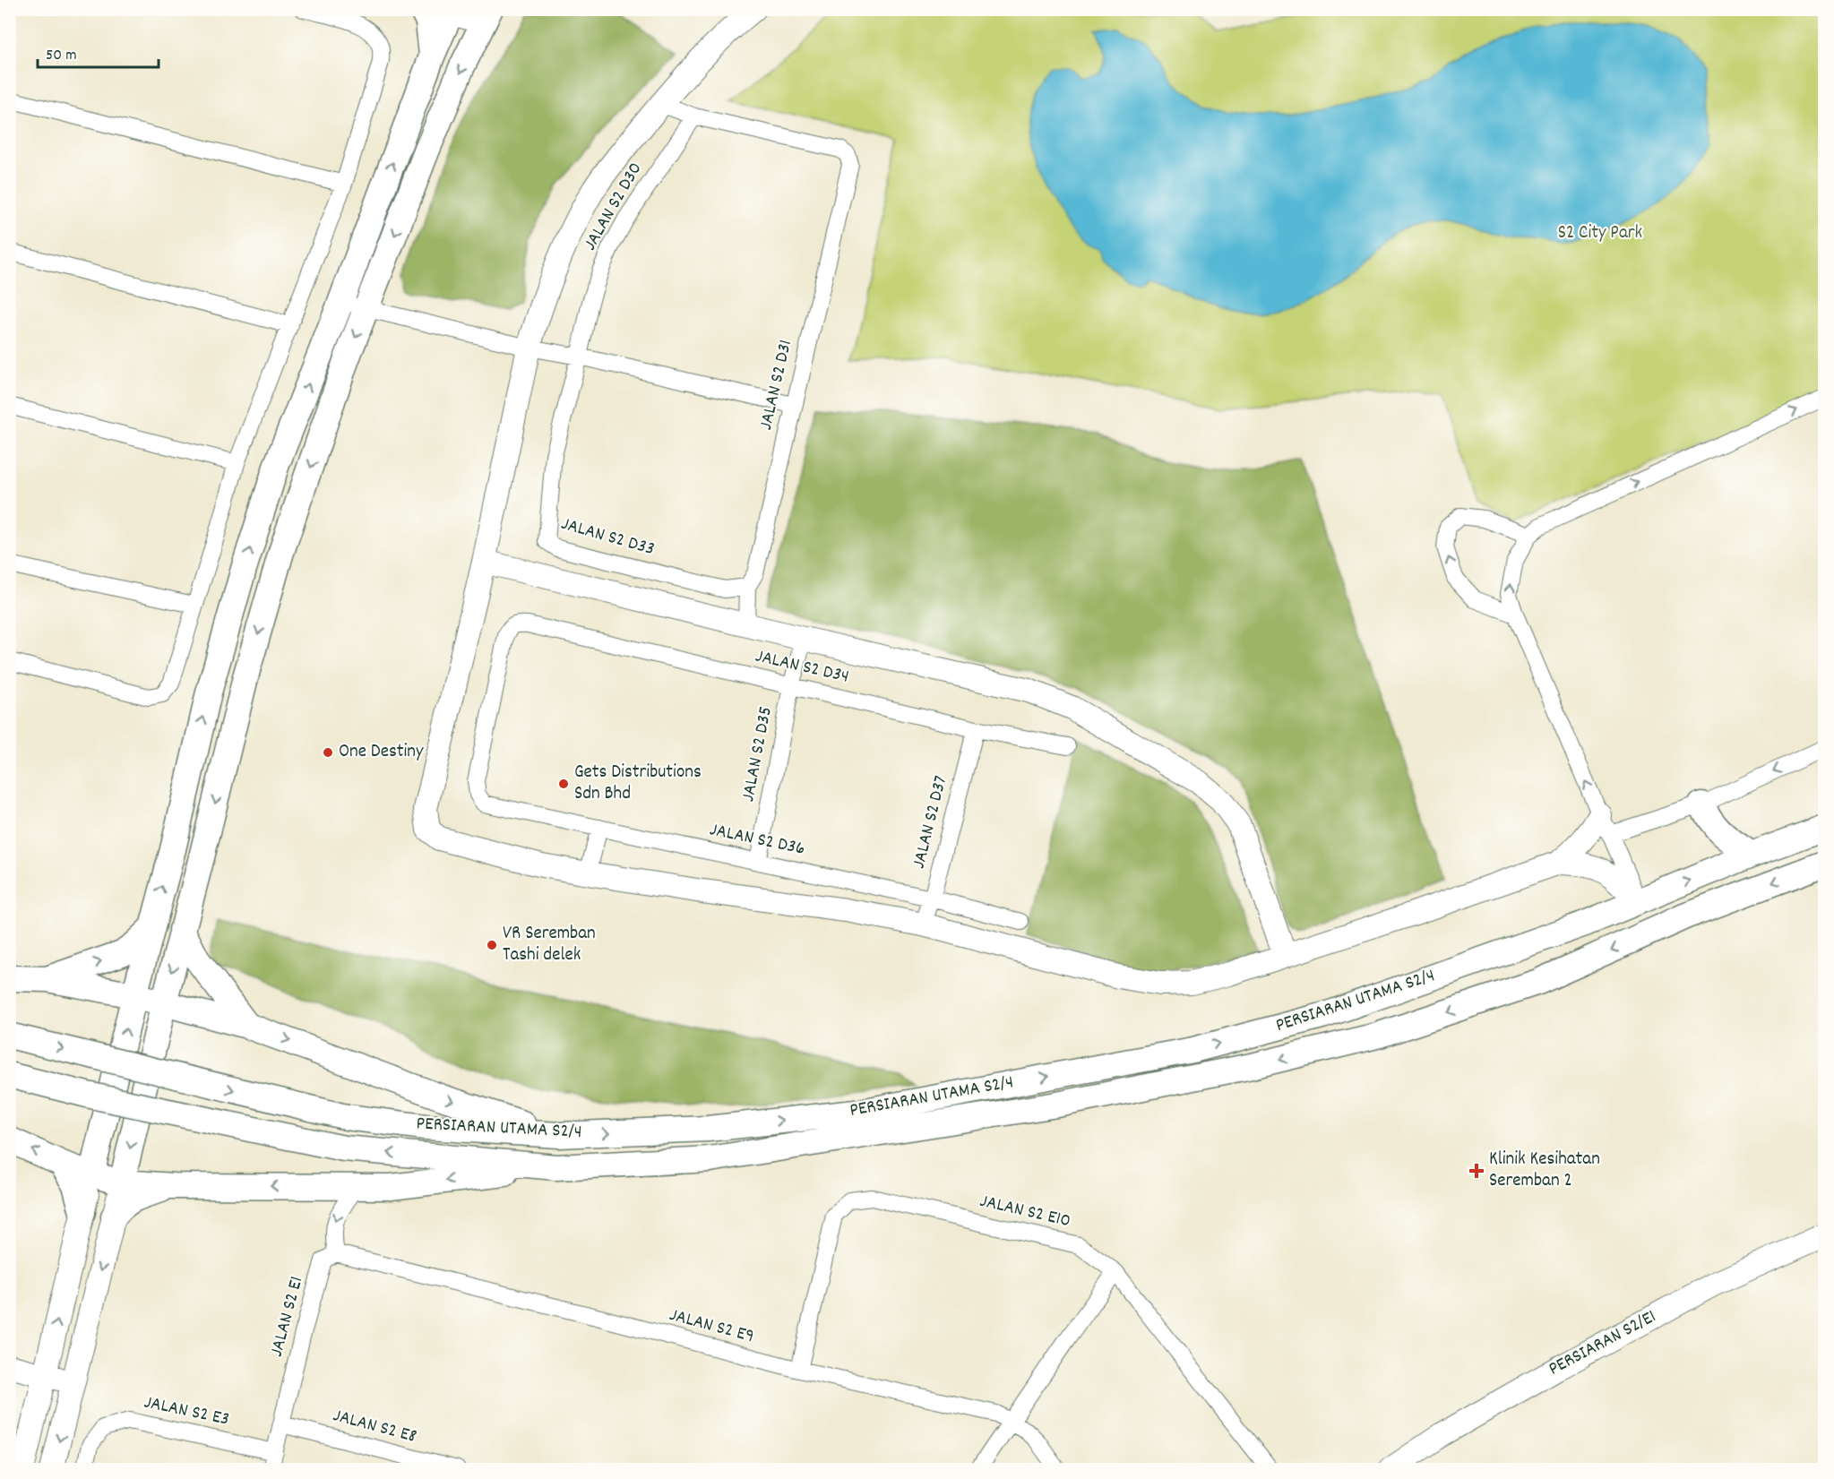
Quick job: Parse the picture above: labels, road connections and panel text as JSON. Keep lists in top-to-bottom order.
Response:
{
  "streets": {
    "main road": ["PERSIARAN UTAMA S2/4"],
    "street": [
      "JALAN S2 D30",
      "JALAN S2 D31",
      "JALAN S2 D33",
      "JALAN S2 D34",
      "JALAN S2 D35",
      "JALAN S2 D37",
      "JALAN S2 D36",
      "JALAN S2 E10",
      "JALAN S2 E1",
      "JALAN S2 E9",
      "PERSIARAN S2/E1",
      "JALAN S2 E3",
      "JALAN S2 E8"
    ]
  },
  "crossings": [
    ["JALAN S2 D30", "JALAN S2 D31"],
    ["JALAN S2 D30", "JALAN S2 D33"],
    ["JALAN S2 D31", "JALAN S2 D33"],
    ["JALAN S2 D34", "JALAN S2 D35"],
    ["JALAN S2 D34", "JALAN S2 D37"],
    ["JALAN S2 D34", "JALAN S2 D36"],
    ["JALAN S2 D35", "JALAN S2 D36"],
    ["JALAN S2 D37", "JALAN S2 D36"],
    ["JALAN S2 E10", "JALAN S2 E9"],
    ["JALAN S2 E1", "JALAN S2 E9"],
    ["JALAN S2 E1", "JALAN S2 E3"],
    ["JALAN S2 E1", "JALAN S2 E8"]
  ],
  "parks": ["S2 City Park"],
  "places": {
    "other": ["One Destiny", "Gets Distributions Sdn Bhd", "VR Seremban Tashi delek"],
    "health": ["Klinik Kesihatan Seremban 2"]
  },
  "scale_bar": "50 m"
}
